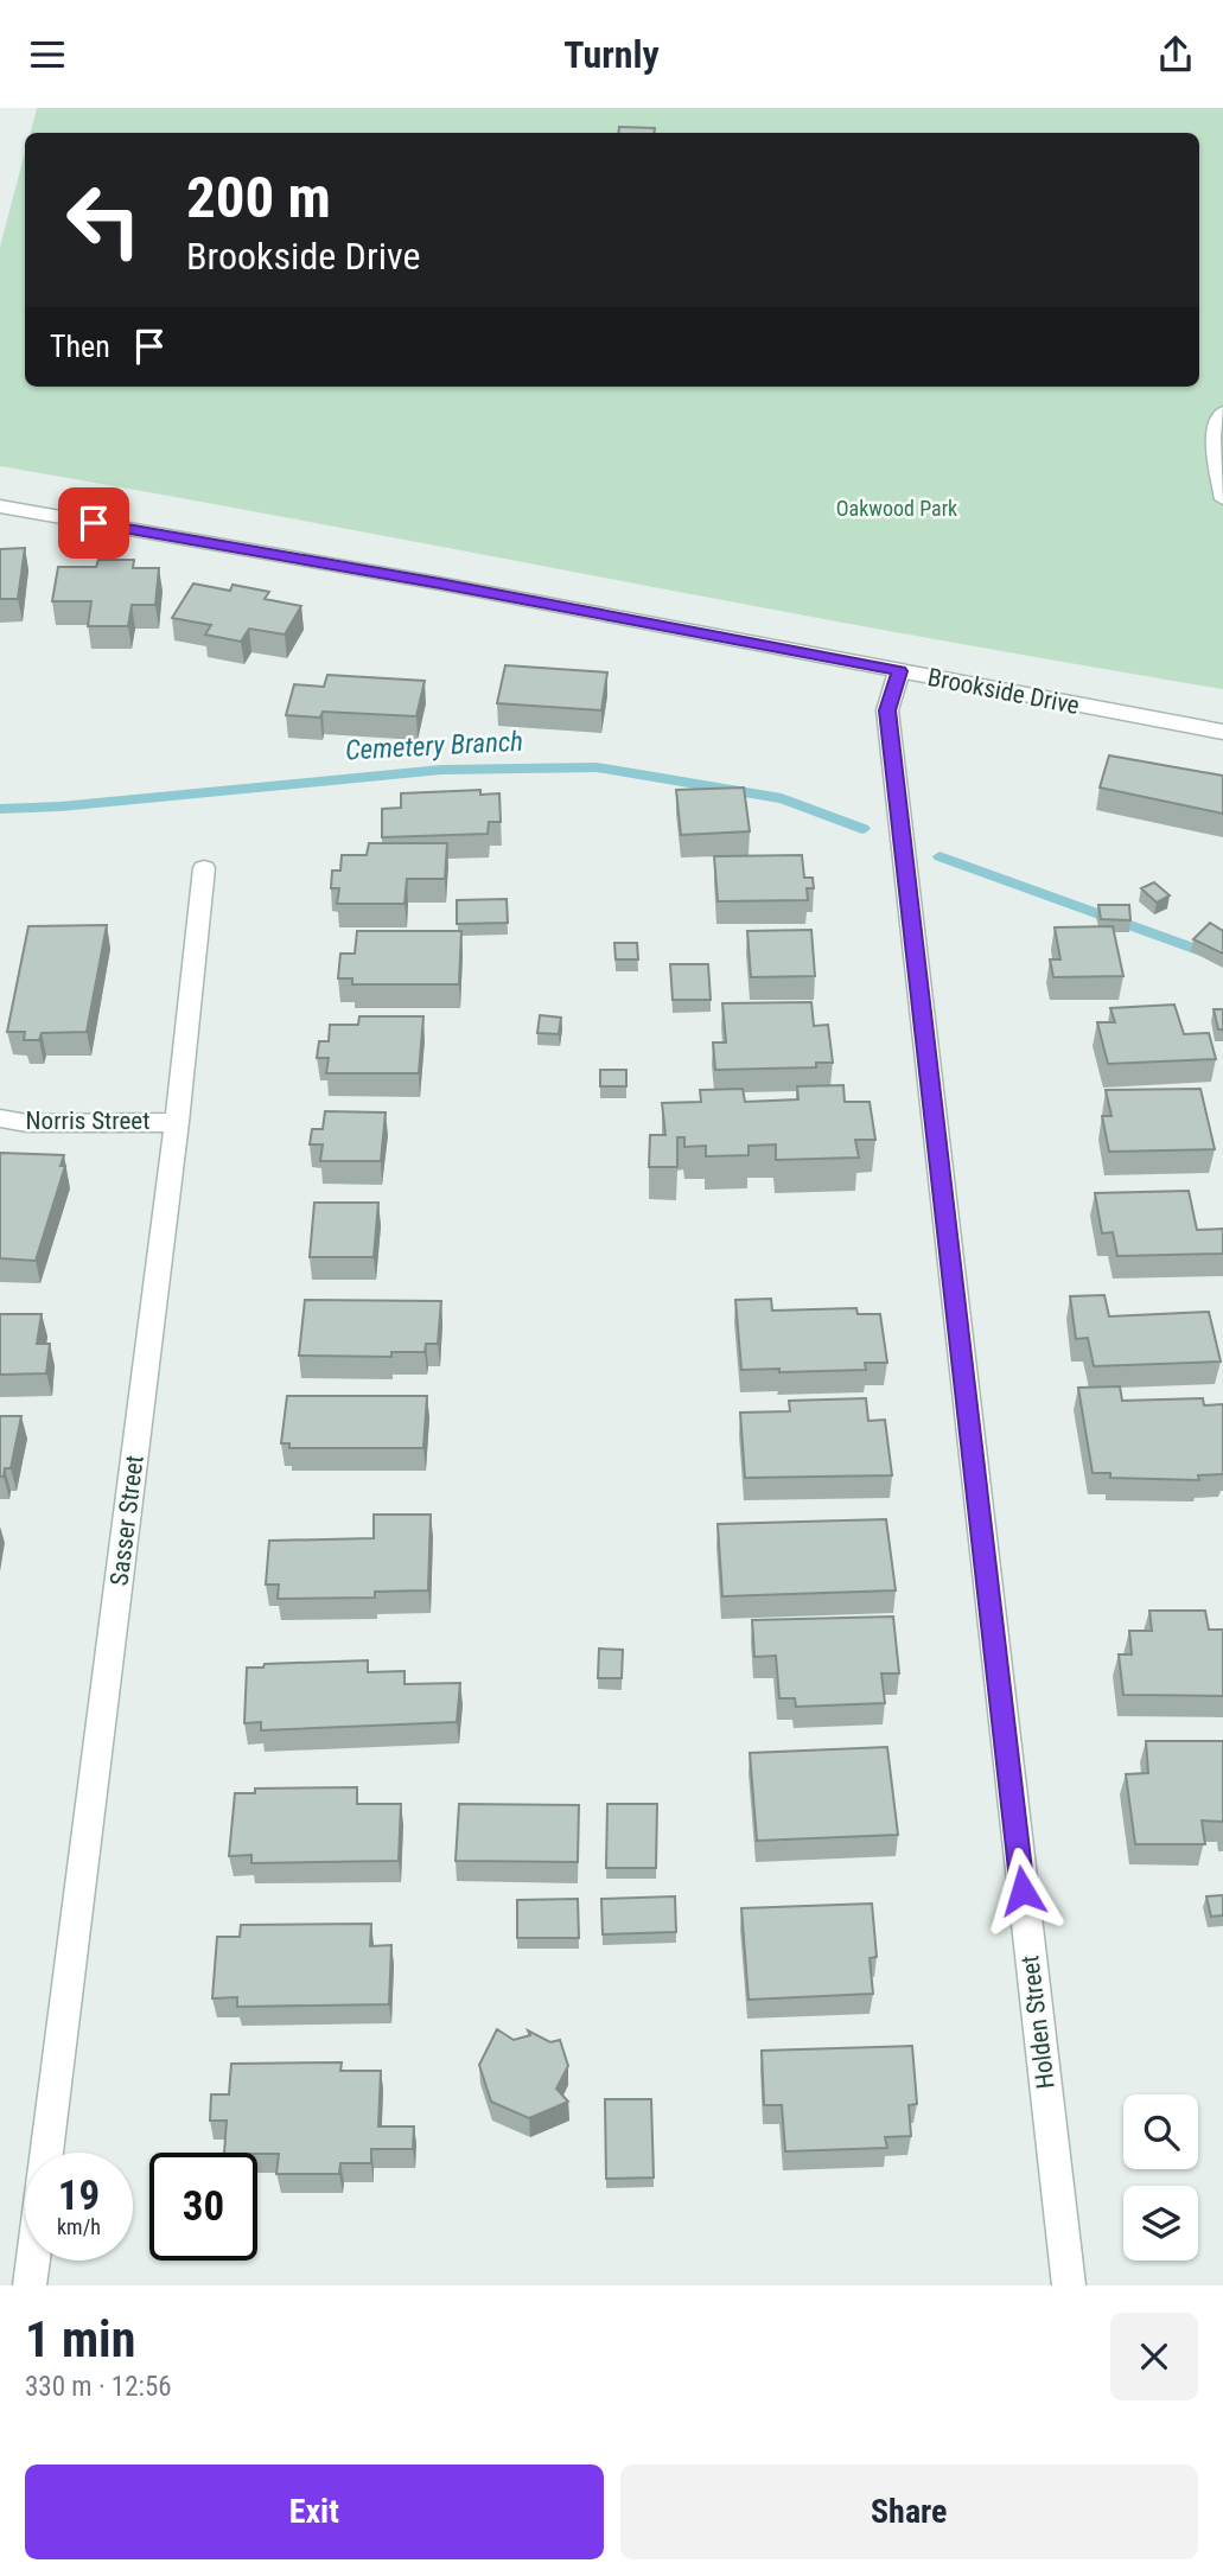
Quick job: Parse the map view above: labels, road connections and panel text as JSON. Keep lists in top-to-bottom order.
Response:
{
  "streets": {
    "street": [
      "Brookside Drive",
      "Norris Street",
      "Sasser Street",
      "Holden Street"
    ]
  },
  "crossings": [
    ["Brookside Drive", "Holden Street"],
    ["Norris Street", "Sasser Street"]
  ],
  "water": ["Cemetery Branch"],
  "parks": ["Oakwood Park"],
  "page": {
    "header": "Turnly",
    "turn": ["200 m", "Brookside Drive"],
    "then": "Then",
    "speed": "19 km/h",
    "limit": "30",
    "heading": ["1 min", "330 m · 12:56"],
    "buttons": ["Exit", "Share"]
  }
}
